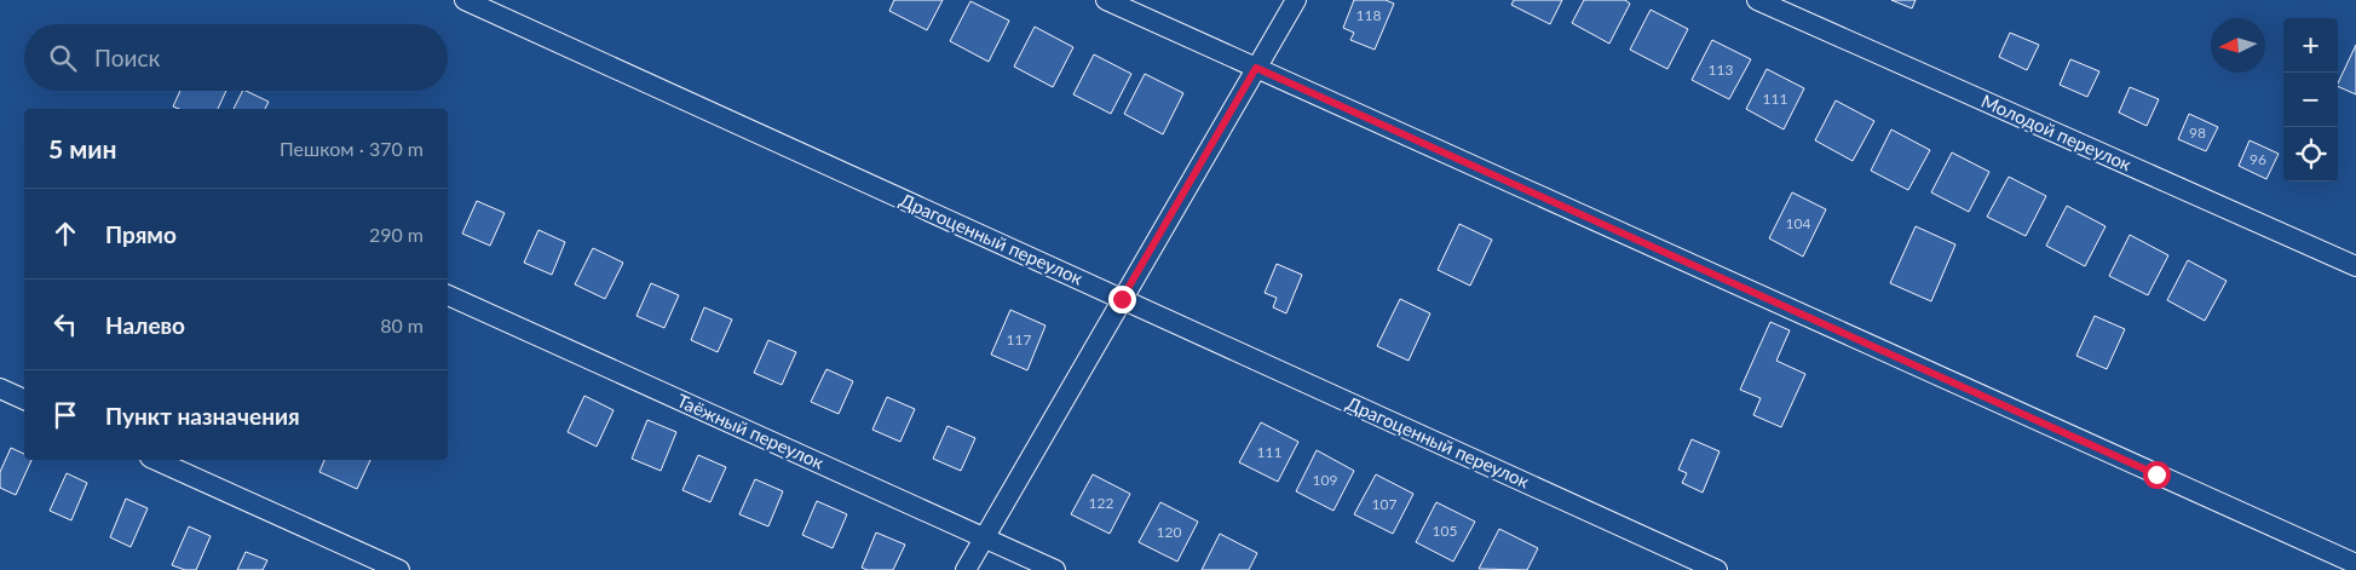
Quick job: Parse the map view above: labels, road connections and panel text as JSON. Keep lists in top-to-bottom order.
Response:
{
  "streets": {
    "street": ["Молодой переулок", "Драгоценный переулок", "Таёжный переулок"]
  },
  "house_numbers": [
    "118",
    "113",
    "111",
    "98",
    "96",
    "104",
    "117",
    "111",
    "109",
    "122",
    "107",
    "105",
    "120"
  ],
  "north": "left",
  "page": {
    "map_buttons": ["+", "−"],
    "search": "Поиск",
    "heading": ["5 мин", "Пешком · 370 m"],
    "list": [
      ["Прямо", "290 m"],
      ["Налево", "80 m"],
      "Пункт назначения"
    ]
  }
}
